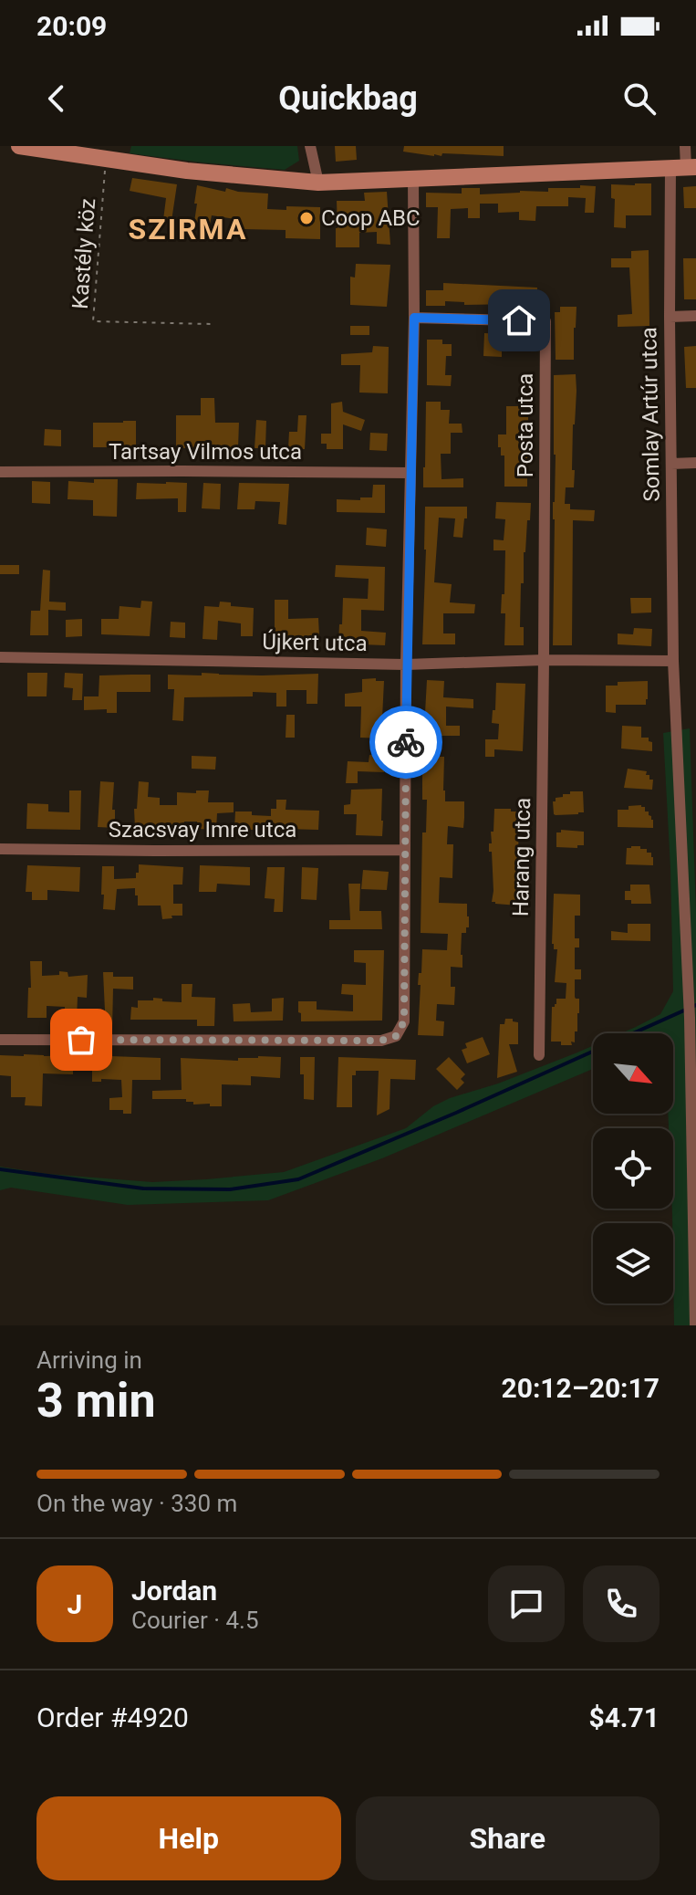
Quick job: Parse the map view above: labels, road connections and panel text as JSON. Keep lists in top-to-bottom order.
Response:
{
  "streets": {
    "street": [
      "Somlay Artúr utca",
      "Posta utca",
      "Tartsay Vilmos utca",
      "Újkert utca",
      "Szacsvay Imre utca",
      "Harang utca"
    ],
    "path": ["Kastély köz"]
  },
  "crossings": [
    ["Somlay Artúr utca", "Újkert utca"],
    ["Posta utca", "Újkert utca"],
    ["Posta utca", "Harang utca"],
    ["Újkert utca", "Harang utca"]
  ],
  "districts": ["SZIRMA"],
  "places": ["Coop ABC"],
  "north": "bottom right",
  "page": {
    "status": "20:09",
    "header": "Quickbag",
    "heading": ["3 min", "Arriving in", "20:12–20:17"],
    "panel": [
      "Jordan",
      "Courier · 4.5",
      "Order #4920",
      "$4.71"
    ],
    "bar": "On the way · 330 m",
    "round": "J",
    "buttons": ["Help", "Share"]
  }
}
